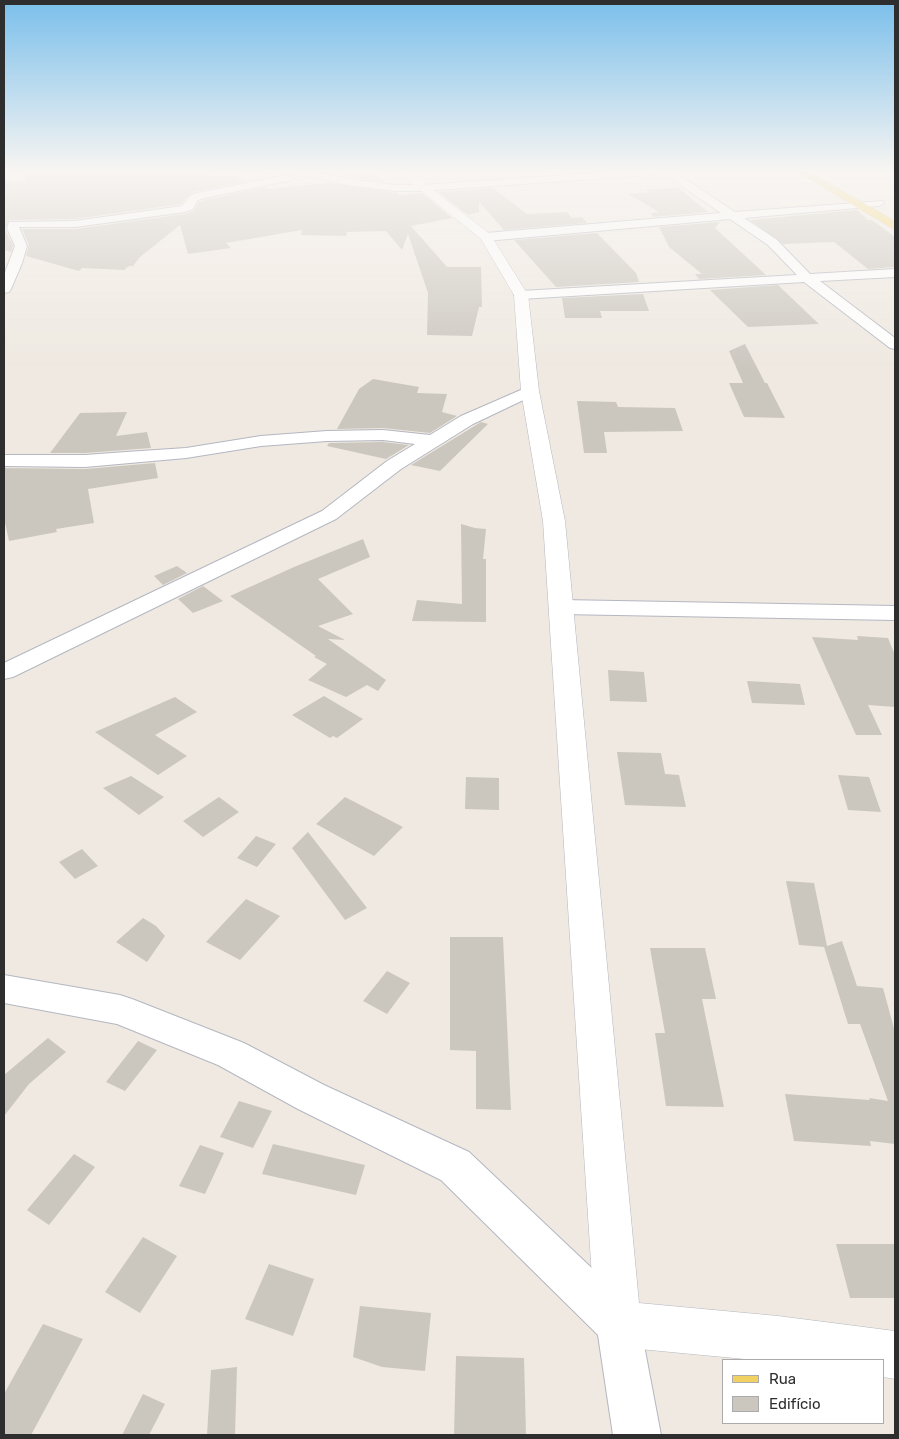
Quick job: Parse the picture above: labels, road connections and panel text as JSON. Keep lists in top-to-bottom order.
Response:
{
  "legend": ["Rua", "Edifício"]
}
